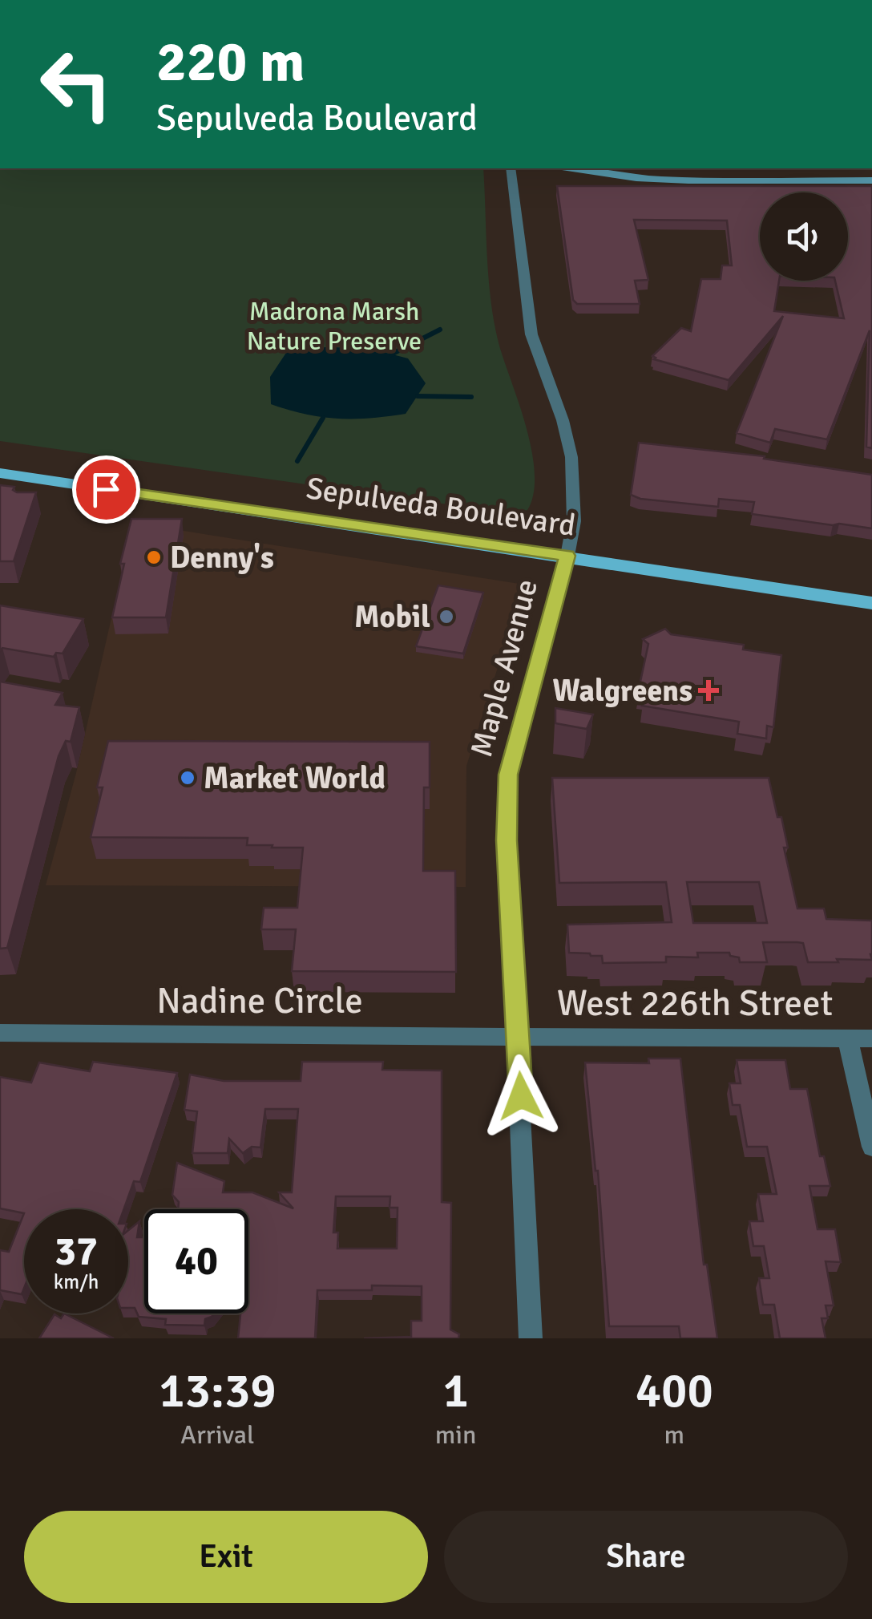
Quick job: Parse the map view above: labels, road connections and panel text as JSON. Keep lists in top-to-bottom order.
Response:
{
  "streets": {
    "main road": ["Sepulveda Boulevard"],
    "street": ["Maple Avenue", "Nadine Circle", "West 226th Street"]
  },
  "crossings": [
    ["Sepulveda Boulevard", "Maple Avenue"],
    ["Maple Avenue", "Nadine Circle"],
    ["Maple Avenue", "West 226th Street"],
    ["Nadine Circle", "West 226th Street"]
  ],
  "parks": ["Madrona Marsh Nature Preserve"],
  "places": {
    "other": ["Denny's", "Mobil", "Market World"],
    "health": ["Walgreens"]
  },
  "page": {
    "turn": ["220 m", "Sepulveda Boulevard"],
    "speed": "37 km/h",
    "limit": "40",
    "eta": [
      "13:39",
      "Arrival",
      "1",
      "min",
      "400",
      "m"
    ],
    "buttons": ["Exit", "Share"]
  }
}
